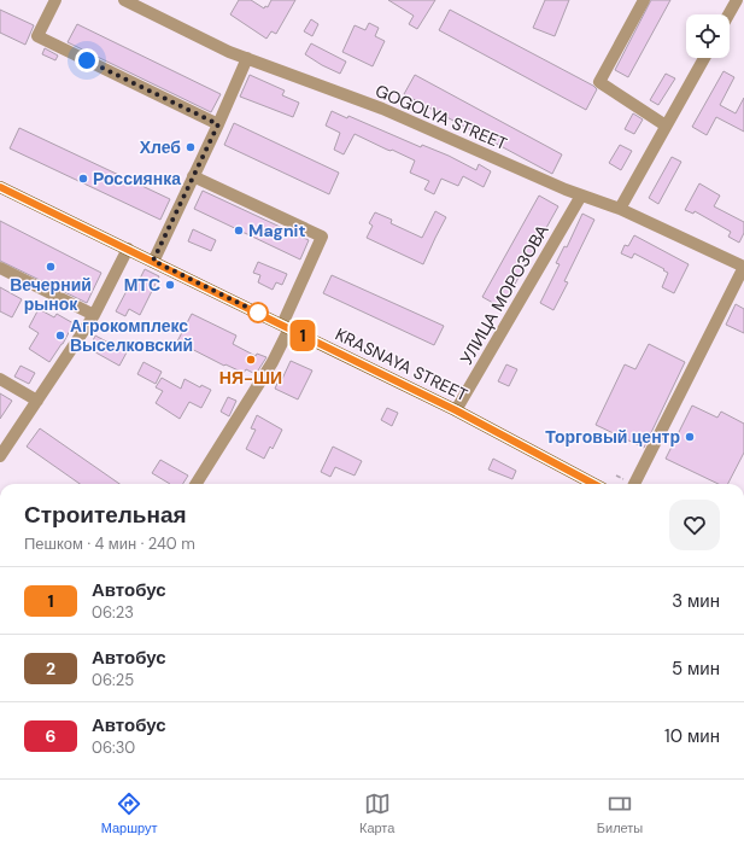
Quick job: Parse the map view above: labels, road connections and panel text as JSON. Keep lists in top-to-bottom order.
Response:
{
  "streets": {
    "main road": ["KRASNAYA STREET"],
    "street": ["GOGOLYA STREET", "УЛИЦА МОРОЗОВА"]
  },
  "crossings": [
    ["GOGOLYA STREET", "УЛИЦА МОРОЗОВА"],
    ["УЛИЦА МОРОЗОВА", "KRASNAYA STREET"]
  ],
  "places": [
    "Хлеб",
    "Россиянка",
    "Magnit",
    "Вечерний рынок",
    "МТС",
    "Агрокомплекс Выселковский",
    "НЯ-ШИ",
    "Торговый центр"
  ],
  "lines": ["bus line 1"],
  "page": {
    "on_map": "1",
    "heading": ["Строительная", "Пешком · 4 мин · 240 m"],
    "list": [
      {
        "mark": "1",
        "name": "Автобус",
        "note": "06:23",
        "value": "3 мин"
      },
      {
        "mark": "2",
        "name": "Автобус",
        "note": "06:25",
        "value": "5 мин"
      },
      {
        "mark": "6",
        "name": "Автобус",
        "note": "06:30",
        "value": "10 мин"
      }
    ],
    "tabs": ["Маршрут", "Карта", "Билеты"]
  }
}
